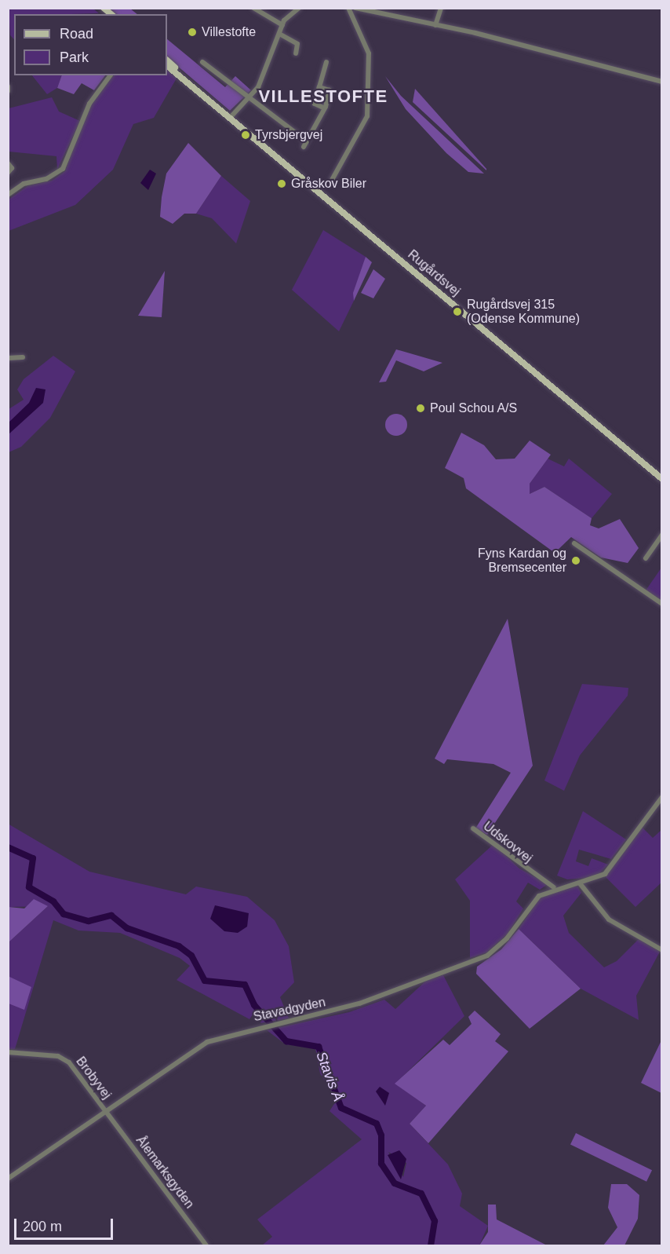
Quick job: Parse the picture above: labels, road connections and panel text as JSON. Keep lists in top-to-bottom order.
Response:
{
  "streets": {
    "main road": ["Rugårdsvej"],
    "street": [
      "Udskovvej",
      "Stavadgyden",
      "Brobyvej",
      "Ålemarksgyden"
    ]
  },
  "crossings": [
    ["Udskovvej", "Stavadgyden"],
    ["Stavadgyden", "Brobyvej"],
    ["Stavadgyden", "Ålemarksgyden"],
    ["Brobyvej", "Ålemarksgyden"]
  ],
  "districts": ["VILLESTOFTE"],
  "water": ["Stavis Å"],
  "places": [
    "Villestofte",
    "Tyrsbjergvej",
    "Gråskov Biler",
    "Rugårdsvej 315 (Odense Kommune)",
    "Poul Schou A/S",
    "Fyns Kardan og Bremsecenter"
  ],
  "legend": ["Road", "Park"],
  "scale_bar": "200 m"
}
